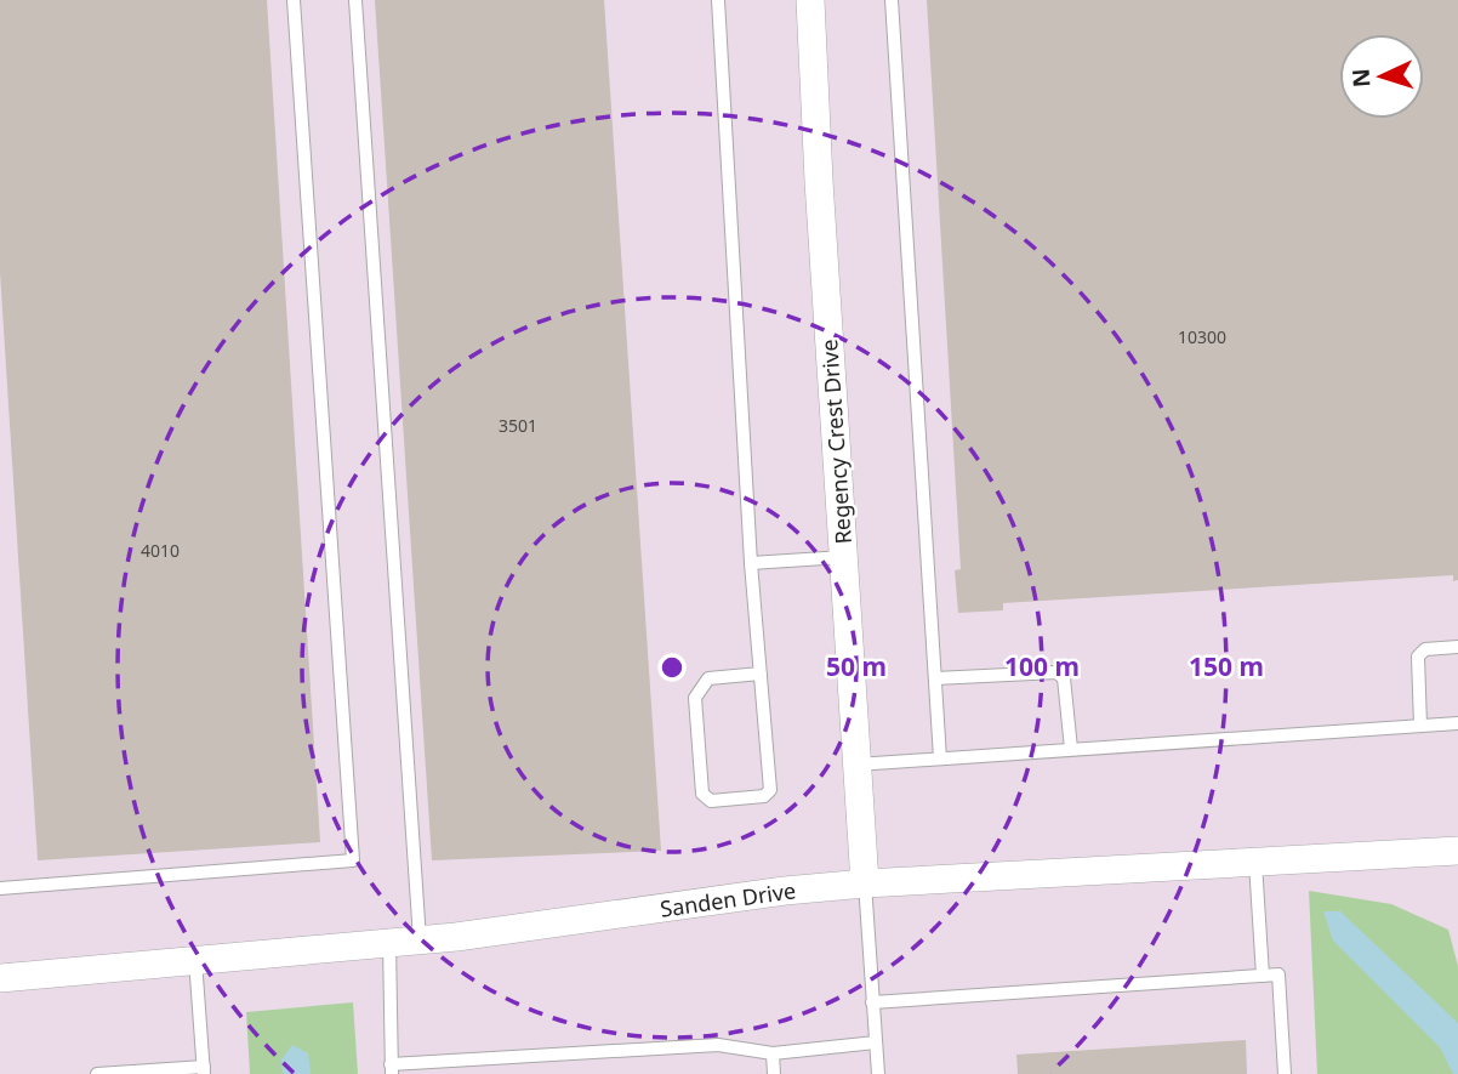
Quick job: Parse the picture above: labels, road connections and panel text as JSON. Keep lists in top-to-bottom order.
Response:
{
  "streets": {
    "street": ["Regency Crest Drive", "Sanden Drive"]
  },
  "crossings": [
    ["Regency Crest Drive", "Sanden Drive"]
  ],
  "house_numbers": ["10300", "3501", "4010"],
  "north": "left",
  "rings": ["50 m", "100 m", "150 m"]
}
